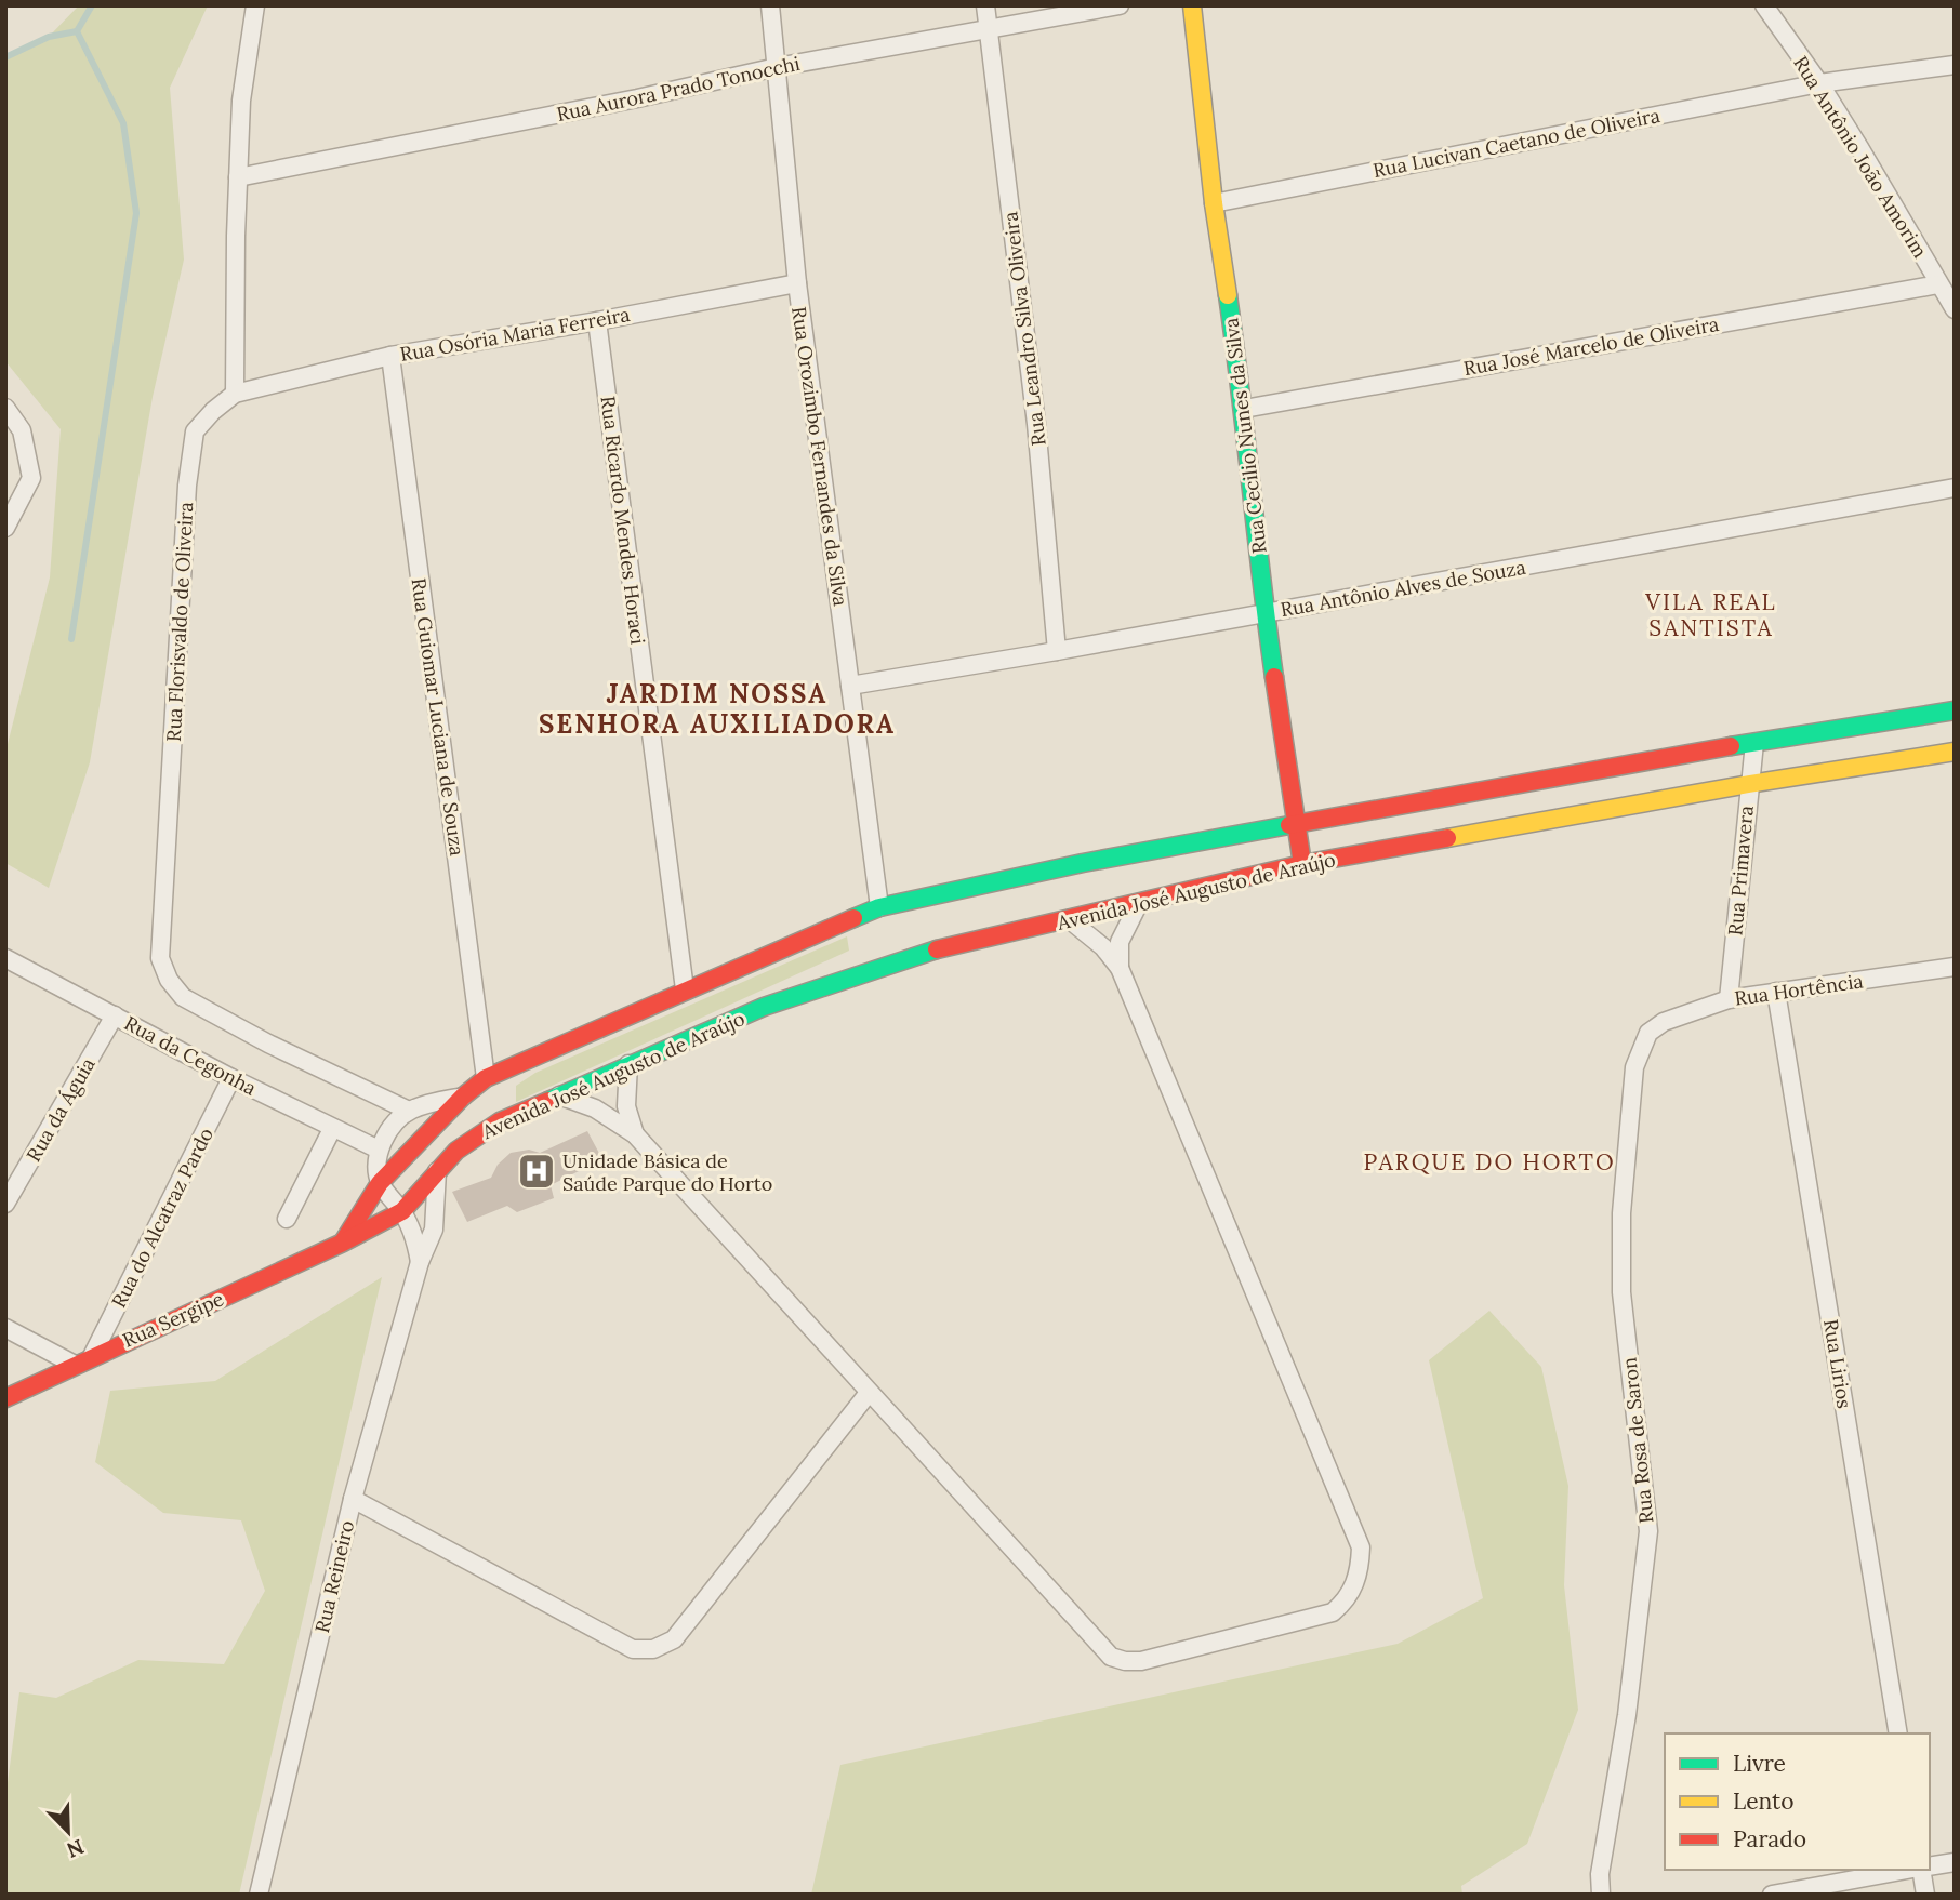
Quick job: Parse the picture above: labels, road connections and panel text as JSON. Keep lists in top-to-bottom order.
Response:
{
  "streets": {
    "street": [
      "Rua Aurora Prado Tonocchi",
      "Rua Lucivan Caetano de Oliveira",
      "Rua Antônio João Amorim",
      "Rua Leandro Silva Oliveira",
      "Rua Osória Maria Ferreira",
      "Rua José Marcelo de Oliveira",
      "Rua Cecilio Nunes da Silva",
      "Rua Orozimbo Fernandes da Silva",
      "Rua Ricardo Mendes Horaci",
      "Rua Antônio Alves de Souza",
      "Rua Florisvaldo de Oliveira",
      "Rua Guiomar Luciana de Souza",
      "Rua Primavera",
      "Avenida José Augusto de Araújo",
      "Rua Hortência",
      "Rua da Cegonha",
      "Rua da Águia",
      "Rua do Alcatraz Pardo",
      "Rua Sergipe",
      "Rua Lirios",
      "Rua Rosa de Saron",
      "Rua Reineiro"
    ]
  },
  "crossings": [
    ["Rua Aurora Prado Tonocchi", "Rua Leandro Silva Oliveira"],
    ["Rua Aurora Prado Tonocchi", "Rua Orozimbo Fernandes da Silva"],
    ["Rua Lucivan Caetano de Oliveira", "Rua Antônio João Amorim"],
    ["Rua Lucivan Caetano de Oliveira", "Rua Cecilio Nunes da Silva"],
    ["Rua Antônio João Amorim", "Rua José Marcelo de Oliveira"],
    ["Rua Leandro Silva Oliveira", "Rua Antônio Alves de Souza"],
    ["Rua Osória Maria Ferreira", "Rua Orozimbo Fernandes da Silva"],
    ["Rua Osória Maria Ferreira", "Rua Ricardo Mendes Horaci"],
    ["Rua Osória Maria Ferreira", "Rua Florisvaldo de Oliveira"],
    ["Rua Osória Maria Ferreira", "Rua Guiomar Luciana de Souza"],
    ["Rua José Marcelo de Oliveira", "Rua Cecilio Nunes da Silva"],
    ["Rua Cecilio Nunes da Silva", "Rua Antônio Alves de Souza"],
    ["Rua Cecilio Nunes da Silva", "Avenida José Augusto de Araújo"],
    ["Rua Orozimbo Fernandes da Silva", "Rua Antônio Alves de Souza"],
    ["Rua Primavera", "Avenida José Augusto de Araújo"],
    ["Rua Primavera", "Rua Hortência"],
    ["Avenida José Augusto de Araújo", "Rua Sergipe"],
    ["Avenida José Augusto de Araújo", "Rua Reineiro"],
    ["Rua Hortência", "Rua Lirios"],
    ["Rua Hortência", "Rua Rosa de Saron"],
    ["Rua da Cegonha", "Rua da Águia"],
    ["Rua da Cegonha", "Rua do Alcatraz Pardo"],
    ["Rua do Alcatraz Pardo", "Rua Sergipe"]
  ],
  "districts": ["VILA REAL SANTISTA", "JARDIM NOSSA SENHORA AUXILIADORA", "PARQUE DO HORTO"],
  "places": {
    "hospital": ["Unidade Básica de Saúde Parque do Horto"]
  },
  "legend": ["Livre", "Lento", "Parado"],
  "north": "bottom right"
}
